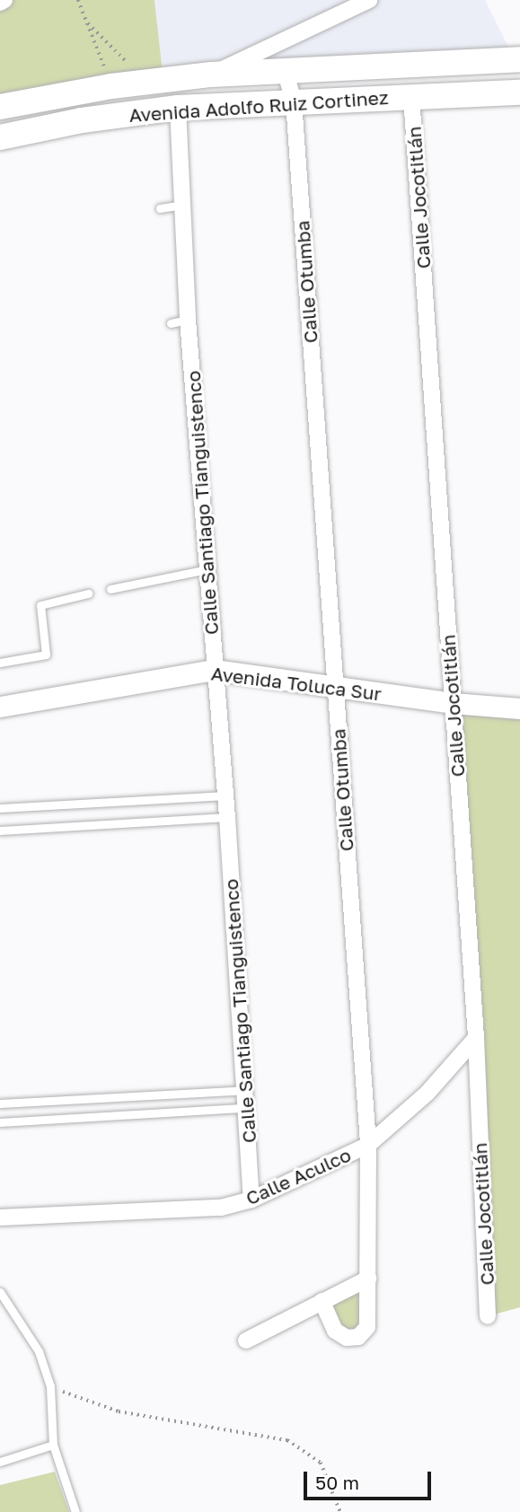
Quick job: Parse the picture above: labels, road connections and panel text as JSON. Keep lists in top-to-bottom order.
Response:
{
  "streets": {
    "main road": ["Avenida Adolfo Ruiz Cortinez"],
    "street": [
      "Calle Jocotitlán",
      "Calle Otumba",
      "Calle Santiago Tianguistenco",
      "Avenida Toluca Sur",
      "Calle Aculco"
    ]
  },
  "crossings": [
    ["Avenida Adolfo Ruiz Cortinez", "Calle Jocotitlán"],
    ["Avenida Adolfo Ruiz Cortinez", "Calle Otumba"],
    ["Avenida Adolfo Ruiz Cortinez", "Calle Santiago Tianguistenco"],
    ["Calle Jocotitlán", "Avenida Toluca Sur"],
    ["Calle Jocotitlán", "Calle Aculco"],
    ["Calle Otumba", "Avenida Toluca Sur"],
    ["Calle Otumba", "Calle Aculco"],
    ["Calle Santiago Tianguistenco", "Avenida Toluca Sur"],
    ["Calle Santiago Tianguistenco", "Calle Aculco"]
  ],
  "scale_bar": "50 m"
}
